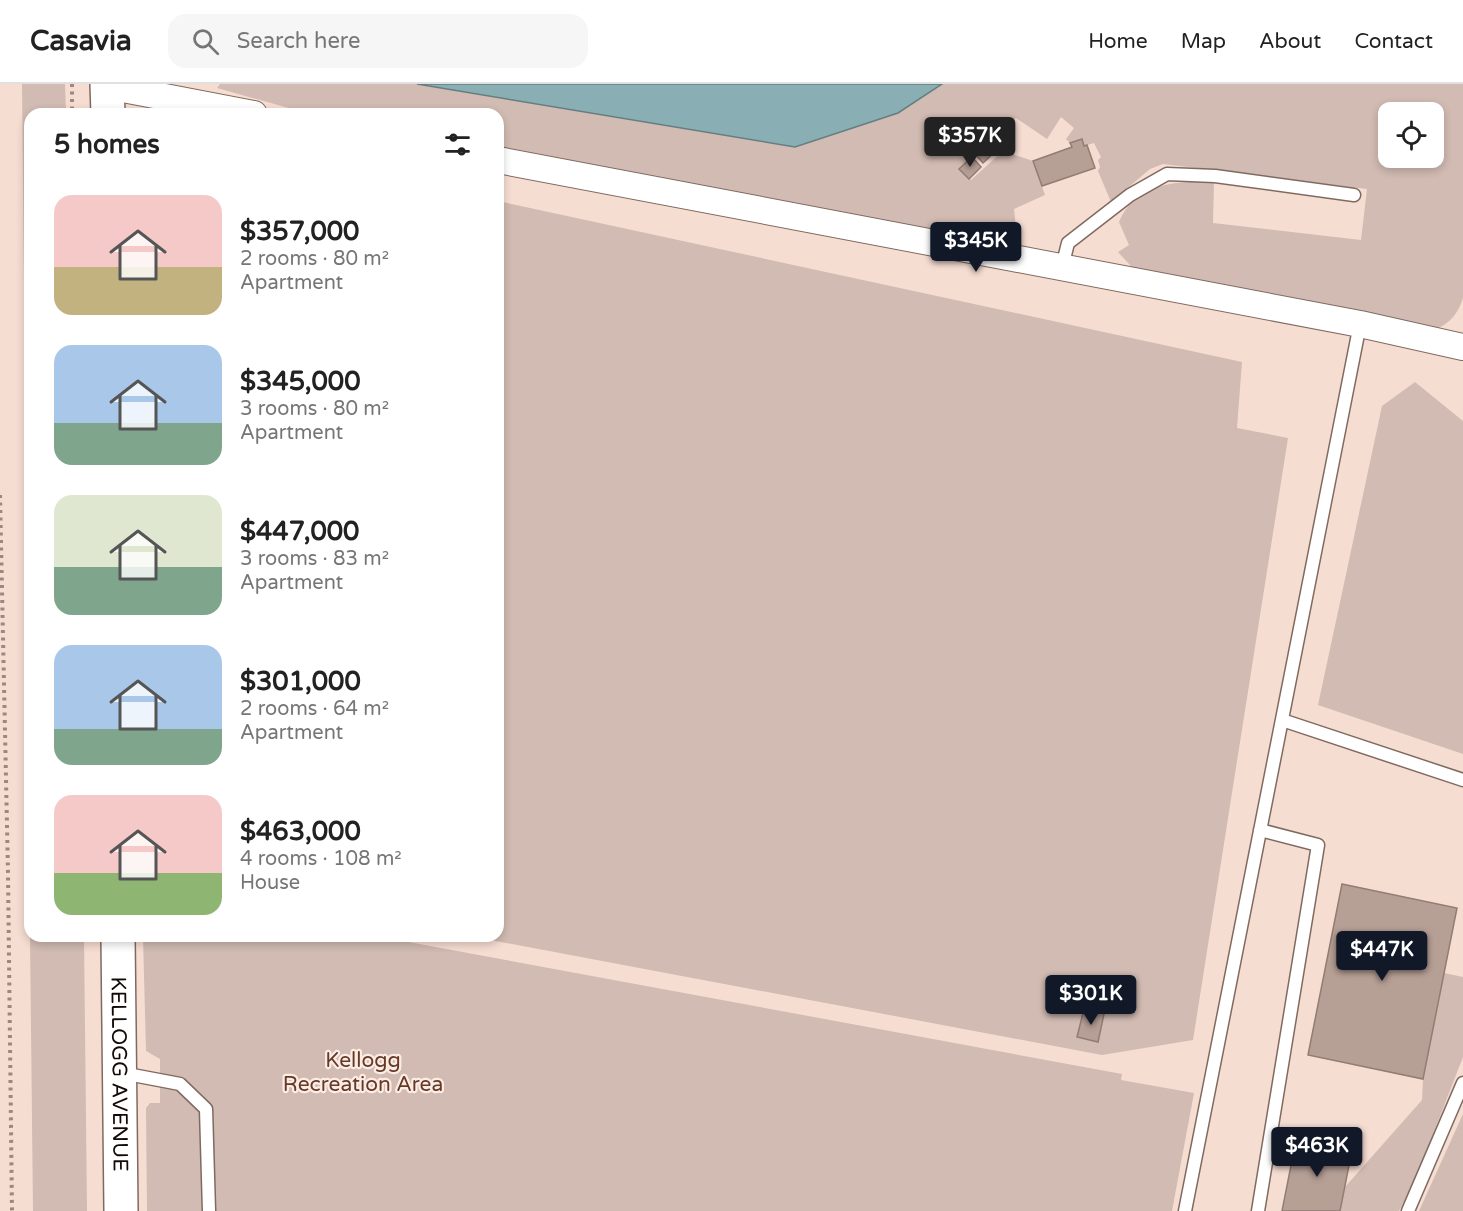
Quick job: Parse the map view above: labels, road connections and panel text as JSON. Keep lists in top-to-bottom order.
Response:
{
  "streets": {
    "main road": ["KELLOGG AVENUE"]
  },
  "parks": ["Kellogg Recreation Area"],
  "page": {
    "header": "Casavia",
    "search": "Search here",
    "nav": [
      "Home",
      "Map",
      "About",
      "Contact"
    ],
    "heading": "5 homes",
    "price": [
      "$357K",
      "$345K",
      "$447K",
      "$301K",
      "$463K"
    ],
    "list": [
      {
        "name": "$357,000",
        "note": "2 rooms · 80 m² · Apartment"
      },
      {
        "name": "$345,000",
        "note": "3 rooms · 80 m² · Apartment"
      },
      {
        "name": "$447,000",
        "note": "3 rooms · 83 m² · Apartment"
      },
      {
        "name": "$301,000",
        "note": "2 rooms · 64 m² · Apartment"
      },
      {
        "name": "$463,000",
        "note": "4 rooms · 108 m² · House"
      }
    ]
  }
}
